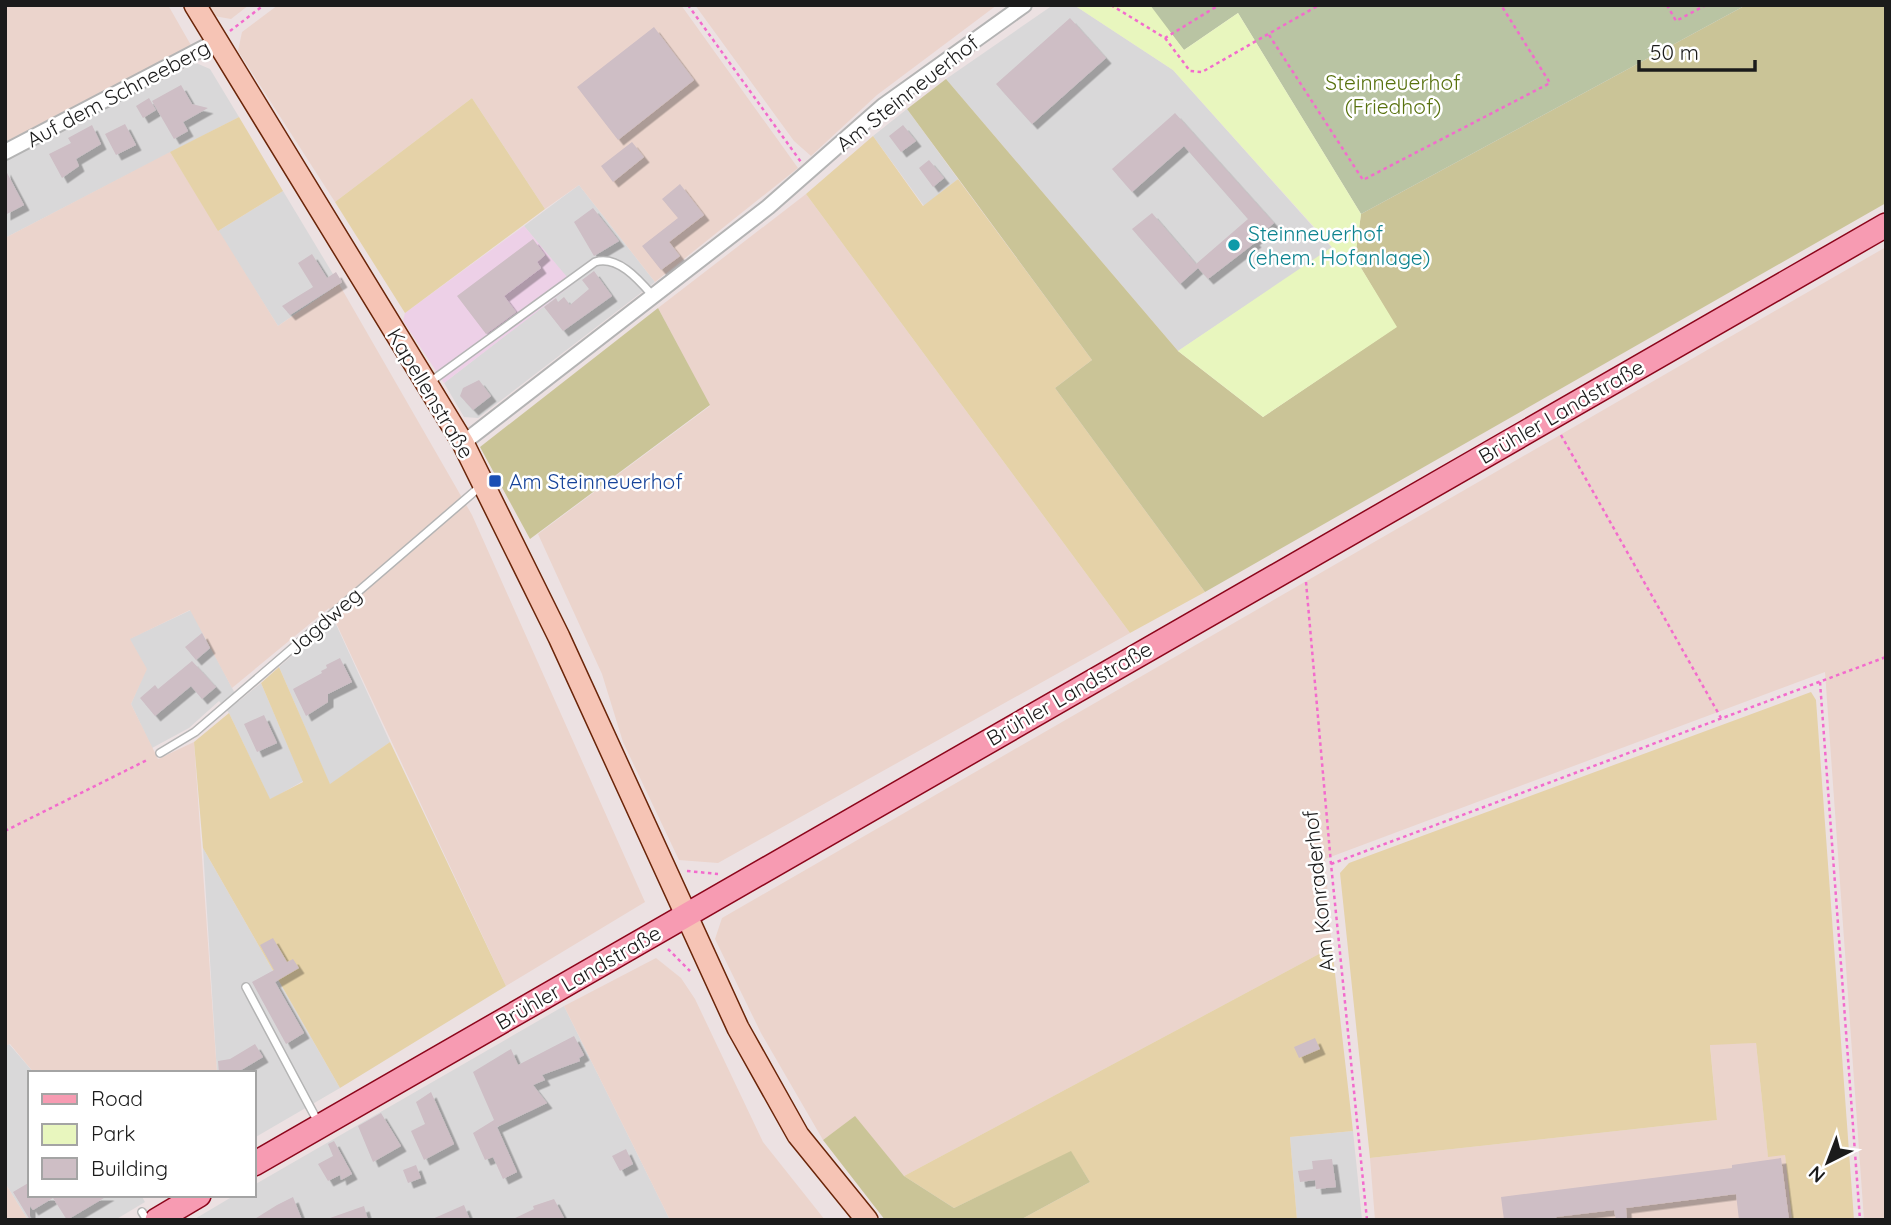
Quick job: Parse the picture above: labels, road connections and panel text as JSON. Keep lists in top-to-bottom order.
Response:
{
  "streets": {
    "main road": ["Kapellenstraße", "Brühler Landstraße"],
    "street": ["Auf dem Schneeberg", "Am Steinneuerhof"],
    "lane": ["Jagdweg"],
    "path": ["Am Konraderhof"]
  },
  "crossings": [
    ["Auf dem Schneeberg", "Kapellenstraße"],
    ["Am Steinneuerhof", "Kapellenstraße"],
    ["Kapellenstraße", "Brühler Landstraße"],
    ["Kapellenstraße", "Jagdweg"],
    ["Brühler Landstraße", "Am Konraderhof"]
  ],
  "parks": ["Steinneuerhof (Friedhof)"],
  "places": {
    "other": ["Steinneuerhof (ehem. Hofanlage)"],
    "transit": ["Am Steinneuerhof"]
  },
  "legend": ["Road", "Park", "Building"],
  "scale_bar": "50 m",
  "north": "bottom left"
}
